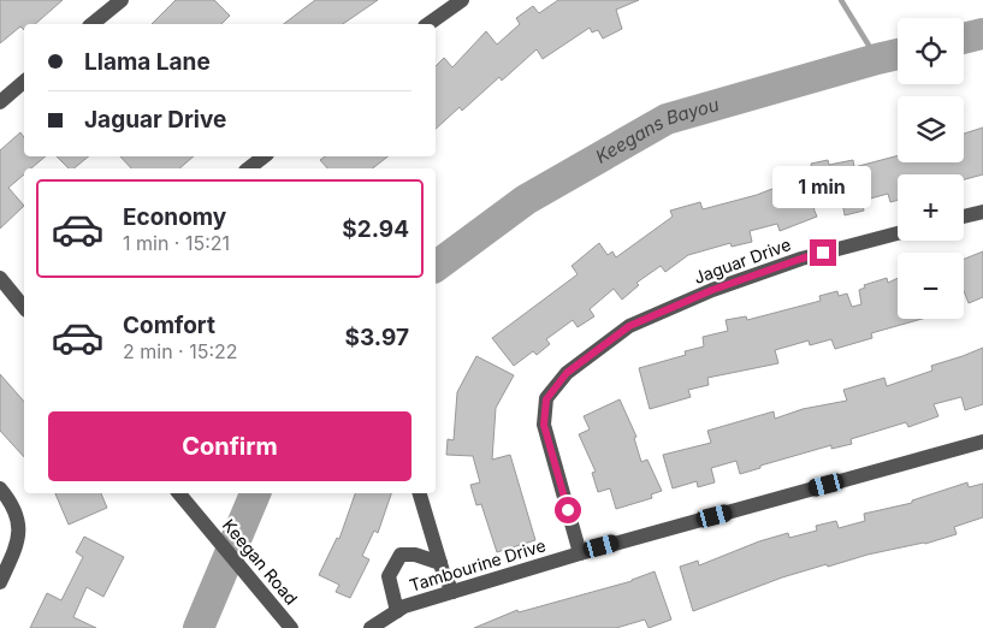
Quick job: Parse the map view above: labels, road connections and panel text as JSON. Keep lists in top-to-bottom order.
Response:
{
  "streets": {
    "street": ["Jaguar Drive", "Keegan Road", "Tambourine Drive"]
  },
  "crossings": [
    ["Jaguar Drive", "Tambourine Drive"]
  ],
  "water": ["Keegans Bayou"],
  "page": {
    "map_buttons": ["+", "−"],
    "banner": ["Llama Lane", "Jaguar Drive"],
    "bubble": "1 min",
    "list": [
      {
        "name": "Economy",
        "note": "1 min · 15:21",
        "value": "$2.94"
      },
      {
        "name": "Comfort",
        "note": "2 min · 15:22",
        "value": "$3.97"
      }
    ],
    "buttons": "Confirm"
  }
}
